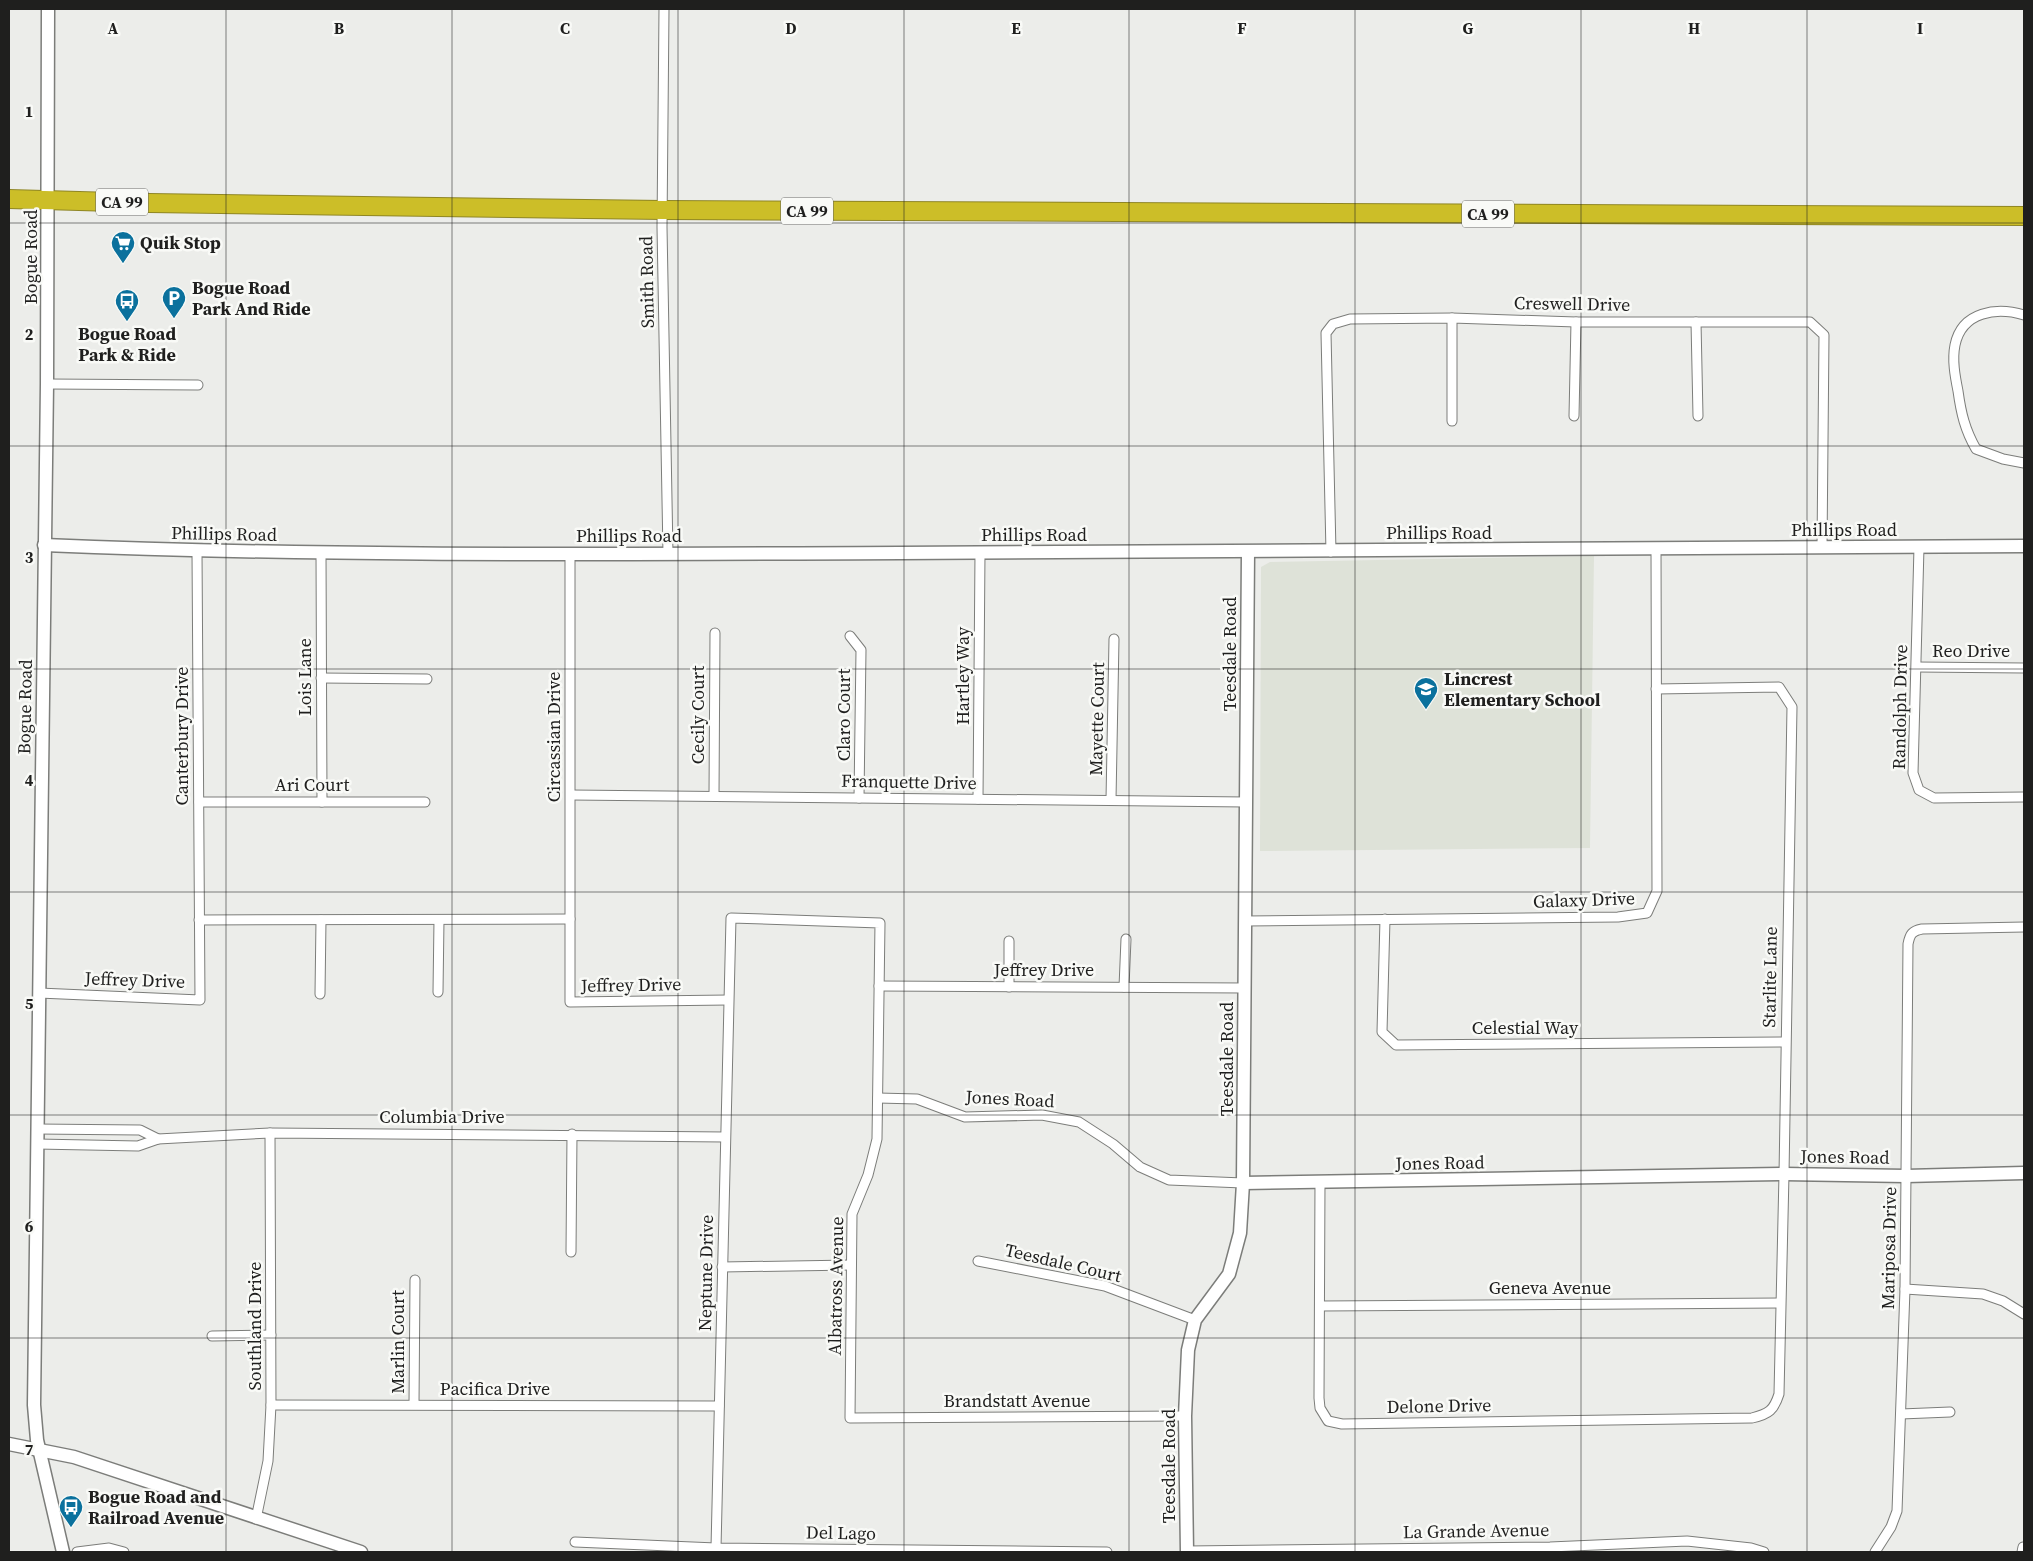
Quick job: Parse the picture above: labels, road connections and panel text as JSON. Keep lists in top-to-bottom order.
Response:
{
  "streets": {
    "highway": ["CA 99"],
    "street": [
      "Bogue Road",
      "Smith Road",
      "Creswell Drive",
      "Phillips Road",
      "Reo Drive",
      "Teesdale Road",
      "Hartley Way",
      "Lois Lane",
      "Randolph Drive",
      "Cecily Court",
      "Claro Court",
      "Mayette Court",
      "Canterbury Drive",
      "Circassian Drive",
      "Franquette Drive",
      "Ari Court",
      "Galaxy Drive",
      "Jeffrey Drive",
      "Starlite Lane",
      "Celestial Way",
      "Jones Road",
      "Columbia Drive",
      "Mariposa Drive",
      "Teesdale Court",
      "Neptune Drive",
      "Albatross Avenue",
      "Geneva Avenue",
      "Southland Drive",
      "Marlin Court",
      "Pacifica Drive",
      "Brandstatt Avenue",
      "Delone Drive",
      "La Grande Avenue",
      "Del Lago"
    ]
  },
  "crossings": [
    ["CA 99", "Bogue Road"],
    ["CA 99", "Smith Road"],
    ["Bogue Road", "Phillips Road"],
    ["Bogue Road", "Jeffrey Drive"],
    ["Bogue Road", "Columbia Drive"],
    ["Smith Road", "Phillips Road"],
    ["Creswell Drive", "Phillips Road"],
    ["Phillips Road", "Teesdale Road"],
    ["Phillips Road", "Hartley Way"],
    ["Phillips Road", "Lois Lane"],
    ["Phillips Road", "Randolph Drive"],
    ["Phillips Road", "Canterbury Drive"],
    ["Phillips Road", "Circassian Drive"],
    ["Phillips Road", "Galaxy Drive"],
    ["Reo Drive", "Randolph Drive"],
    ["Teesdale Road", "Franquette Drive"],
    ["Teesdale Road", "Galaxy Drive"],
    ["Teesdale Road", "Jeffrey Drive"],
    ["Teesdale Road", "Jones Road"],
    ["Teesdale Road", "Teesdale Court"],
    ["Teesdale Road", "Brandstatt Avenue"],
    ["Teesdale Road", "La Grande Avenue"],
    ["Hartley Way", "Franquette Drive"],
    ["Lois Lane", "Ari Court"],
    ["Cecily Court", "Franquette Drive"],
    ["Claro Court", "Franquette Drive"],
    ["Mayette Court", "Franquette Drive"],
    ["Canterbury Drive", "Ari Court"],
    ["Canterbury Drive", "Jeffrey Drive"],
    ["Circassian Drive", "Franquette Drive"],
    ["Circassian Drive", "Jeffrey Drive"],
    ["Galaxy Drive", "Starlite Lane"],
    ["Galaxy Drive", "Celestial Way"],
    ["Jeffrey Drive", "Neptune Drive"],
    ["Jeffrey Drive", "Albatross Avenue"],
    ["Starlite Lane", "Celestial Way"],
    ["Starlite Lane", "Jones Road"],
    ["Starlite Lane", "Geneva Avenue"],
    ["Starlite Lane", "Delone Drive"],
    ["Jones Road", "Mariposa Drive"],
    ["Jones Road", "Albatross Avenue"],
    ["Jones Road", "Delone Drive"],
    ["Columbia Drive", "Neptune Drive"],
    ["Columbia Drive", "Southland Drive"],
    ["Neptune Drive", "Pacifica Drive"],
    ["Neptune Drive", "Del Lago"],
    ["Albatross Avenue", "Brandstatt Avenue"],
    ["Geneva Avenue", "Delone Drive"],
    ["Southland Drive", "Pacifica Drive"],
    ["Marlin Court", "Pacifica Drive"]
  ],
  "places": {
    "supermarket": ["Quik Stop"],
    "parking": ["Bogue Road Park And Ride"],
    "bus stop": ["Bogue Road Park & Ride", "Bogue Road and Railroad Avenue"],
    "school or university": ["Lincrest Elementary School"]
  },
  "grid": {
    "columns": [
      "A",
      "B",
      "C",
      "D",
      "E",
      "F",
      "G",
      "H",
      "I"
    ],
    "rows": [
      "1",
      "2",
      "3",
      "4",
      "5",
      "6",
      "7"
    ]
  }
}
